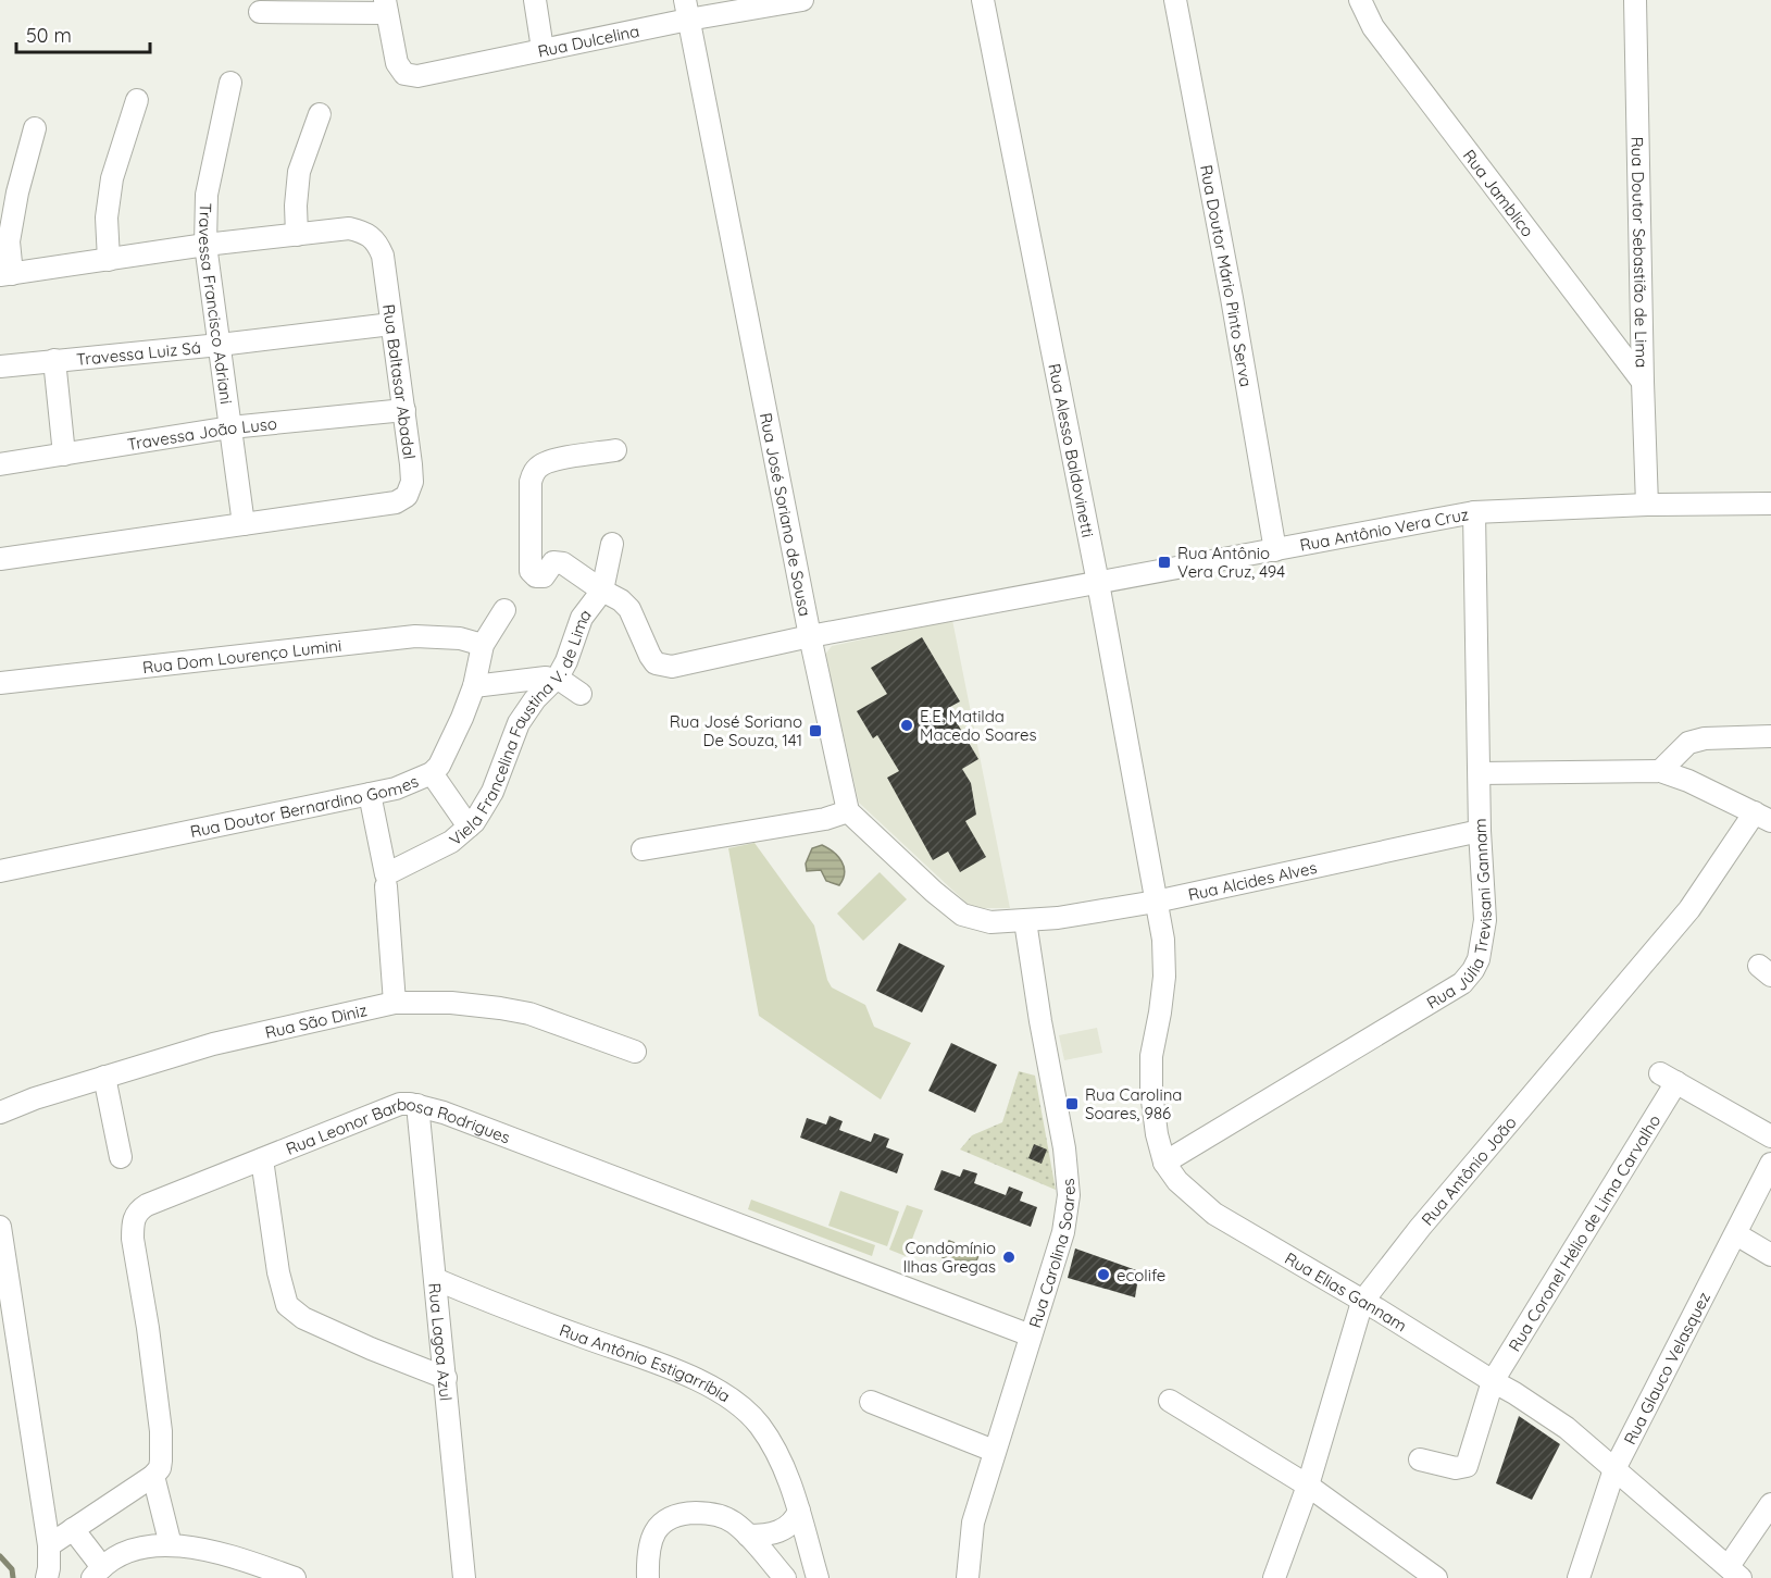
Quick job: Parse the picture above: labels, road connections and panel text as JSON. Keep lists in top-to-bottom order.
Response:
{
  "streets": {
    "street": [
      "Rua Dulcelina",
      "Rua Jamblico",
      "Rua Doutor Sebastião de Lima",
      "Rua Doutor Mário Pinto Serva",
      "Travessa Francisco Adriani",
      "Travessa Luiz Sá",
      "Rua Baltasar Abadal",
      "Travessa João Luso",
      "Rua Alesso Baldovinetti",
      "Rua José Soriano de Sousa",
      "Rua Antônio Vera Cruz",
      "Rua Dom Lourenço Lumini",
      "Viela Francelina Faustina V. de Lima",
      "Rua Doutor Bernardino Gomes",
      "Rua Alcides Alves",
      "Rua Júlia Trevisani Gannam",
      "Rua São Diniz",
      "Rua Leonor Barbosa Rodrigues",
      "Rua Antônio João",
      "Rua Coronel Hélio de Lima Carvalho",
      "Rua Carolina Soares",
      "Rua Elias Gannam",
      "Rua Lagoa Azul",
      "Rua Antônio Estigarríbia",
      "Rua Glauco Velasquez"
    ]
  },
  "crossings": [
    ["Rua Dulcelina", "Rua José Soriano de Sousa"],
    ["Rua Jamblico", "Rua Doutor Sebastião de Lima"],
    ["Rua Doutor Sebastião de Lima", "Rua Antônio Vera Cruz"],
    ["Rua Doutor Mário Pinto Serva", "Rua Antônio Vera Cruz"],
    ["Travessa Francisco Adriani", "Travessa Luiz Sá"],
    ["Travessa Francisco Adriani", "Rua Baltasar Abadal"],
    ["Travessa Francisco Adriani", "Travessa João Luso"],
    ["Travessa Luiz Sá", "Rua Baltasar Abadal"],
    ["Rua Baltasar Abadal", "Travessa João Luso"],
    ["Rua Alesso Baldovinetti", "Rua Antônio Vera Cruz"],
    ["Rua Alesso Baldovinetti", "Rua Alcides Alves"],
    ["Rua Alesso Baldovinetti", "Rua Elias Gannam"],
    ["Rua José Soriano de Sousa", "Rua Antônio Vera Cruz"],
    ["Rua Antônio Vera Cruz", "Viela Francelina Faustina V. de Lima"],
    ["Rua Antônio Vera Cruz", "Rua Júlia Trevisani Gannam"],
    ["Rua Dom Lourenço Lumini", "Rua Doutor Bernardino Gomes"],
    ["Rua Alcides Alves", "Rua Júlia Trevisani Gannam"],
    ["Rua Alcides Alves", "Rua Carolina Soares"],
    ["Rua Alcides Alves", "Rua Elias Gannam"],
    ["Rua Júlia Trevisani Gannam", "Rua Elias Gannam"],
    ["Rua Leonor Barbosa Rodrigues", "Rua Carolina Soares"],
    ["Rua Leonor Barbosa Rodrigues", "Rua Lagoa Azul"],
    ["Rua Antônio João", "Rua Elias Gannam"],
    ["Rua Coronel Hélio de Lima Carvalho", "Rua Elias Gannam"],
    ["Rua Elias Gannam", "Rua Glauco Velasquez"],
    ["Rua Lagoa Azul", "Rua Antônio Estigarríbia"]
  ],
  "places": {
    "transit": ["Rua Antônio Vera Cruz, 494", "Rua José Soriano De Souza, 141", "Rua Carolina Soares, 986"],
    "other": ["E.E. Matilda Macedo Soares", "Condomínio Ilhas Gregas", "ecolife"]
  },
  "scale_bar": "50 m"
}
